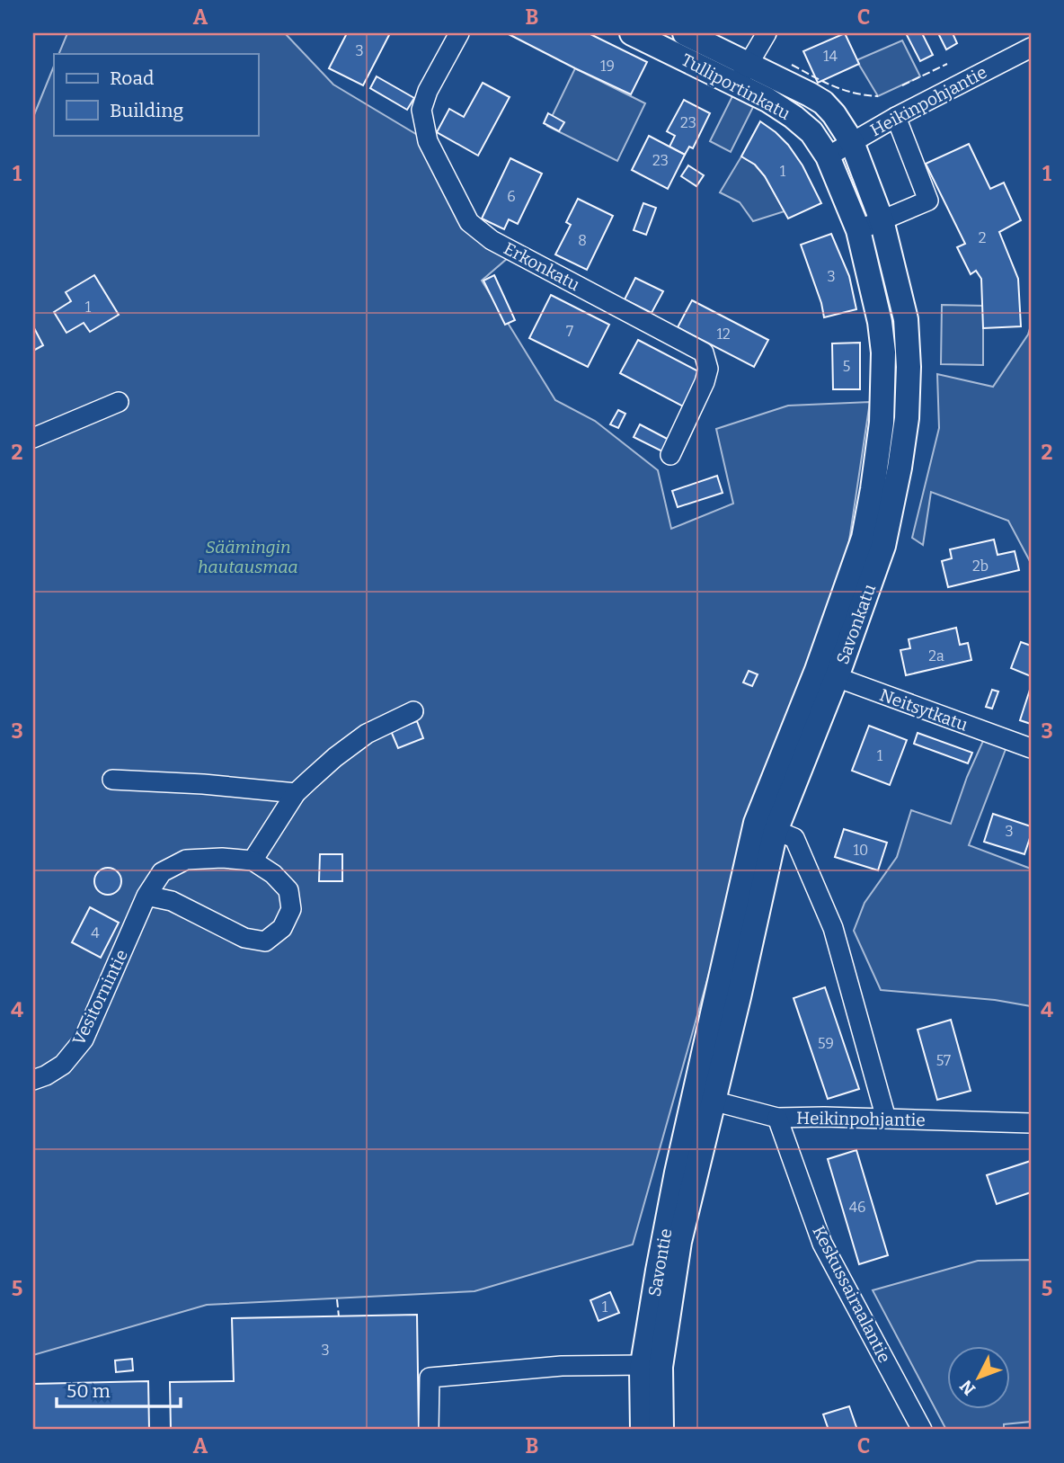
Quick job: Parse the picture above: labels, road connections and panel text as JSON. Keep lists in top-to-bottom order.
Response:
{
  "streets": {
    "main road": ["Tulliportinkatu", "Savonkatu", "Savontie"],
    "street": [
      "Heikinpohjantie",
      "Erkonkatu",
      "Neitsytkatu",
      "Vesitornintie",
      "Keskussairaalantie"
    ]
  },
  "crossings": [
    ["Tulliportinkatu", "Heikinpohjantie"],
    ["Tulliportinkatu", "Savonkatu"],
    ["Heikinpohjantie", "Savonkatu"],
    ["Heikinpohjantie", "Savontie"],
    ["Heikinpohjantie", "Keskussairaalantie"],
    ["Savonkatu", "Neitsytkatu"],
    ["Savonkatu", "Savontie"]
  ],
  "parks": ["Säämingin hautausmaa"],
  "house_numbers": [
    "3",
    "14",
    "19",
    "23",
    "23",
    "1",
    "6",
    "2",
    "8",
    "3",
    "1",
    "7",
    "12",
    "5",
    "2b",
    "2a",
    "1",
    "3",
    "10",
    "4",
    "59",
    "57",
    "46",
    "1",
    "3"
  ],
  "legend": ["Road", "Building"],
  "scale_bar": "50 m",
  "north": "bottom left",
  "grid": {
    "columns": ["A", "B", "C"],
    "rows": [
      "1",
      "2",
      "3",
      "4",
      "5"
    ]
  }
}
